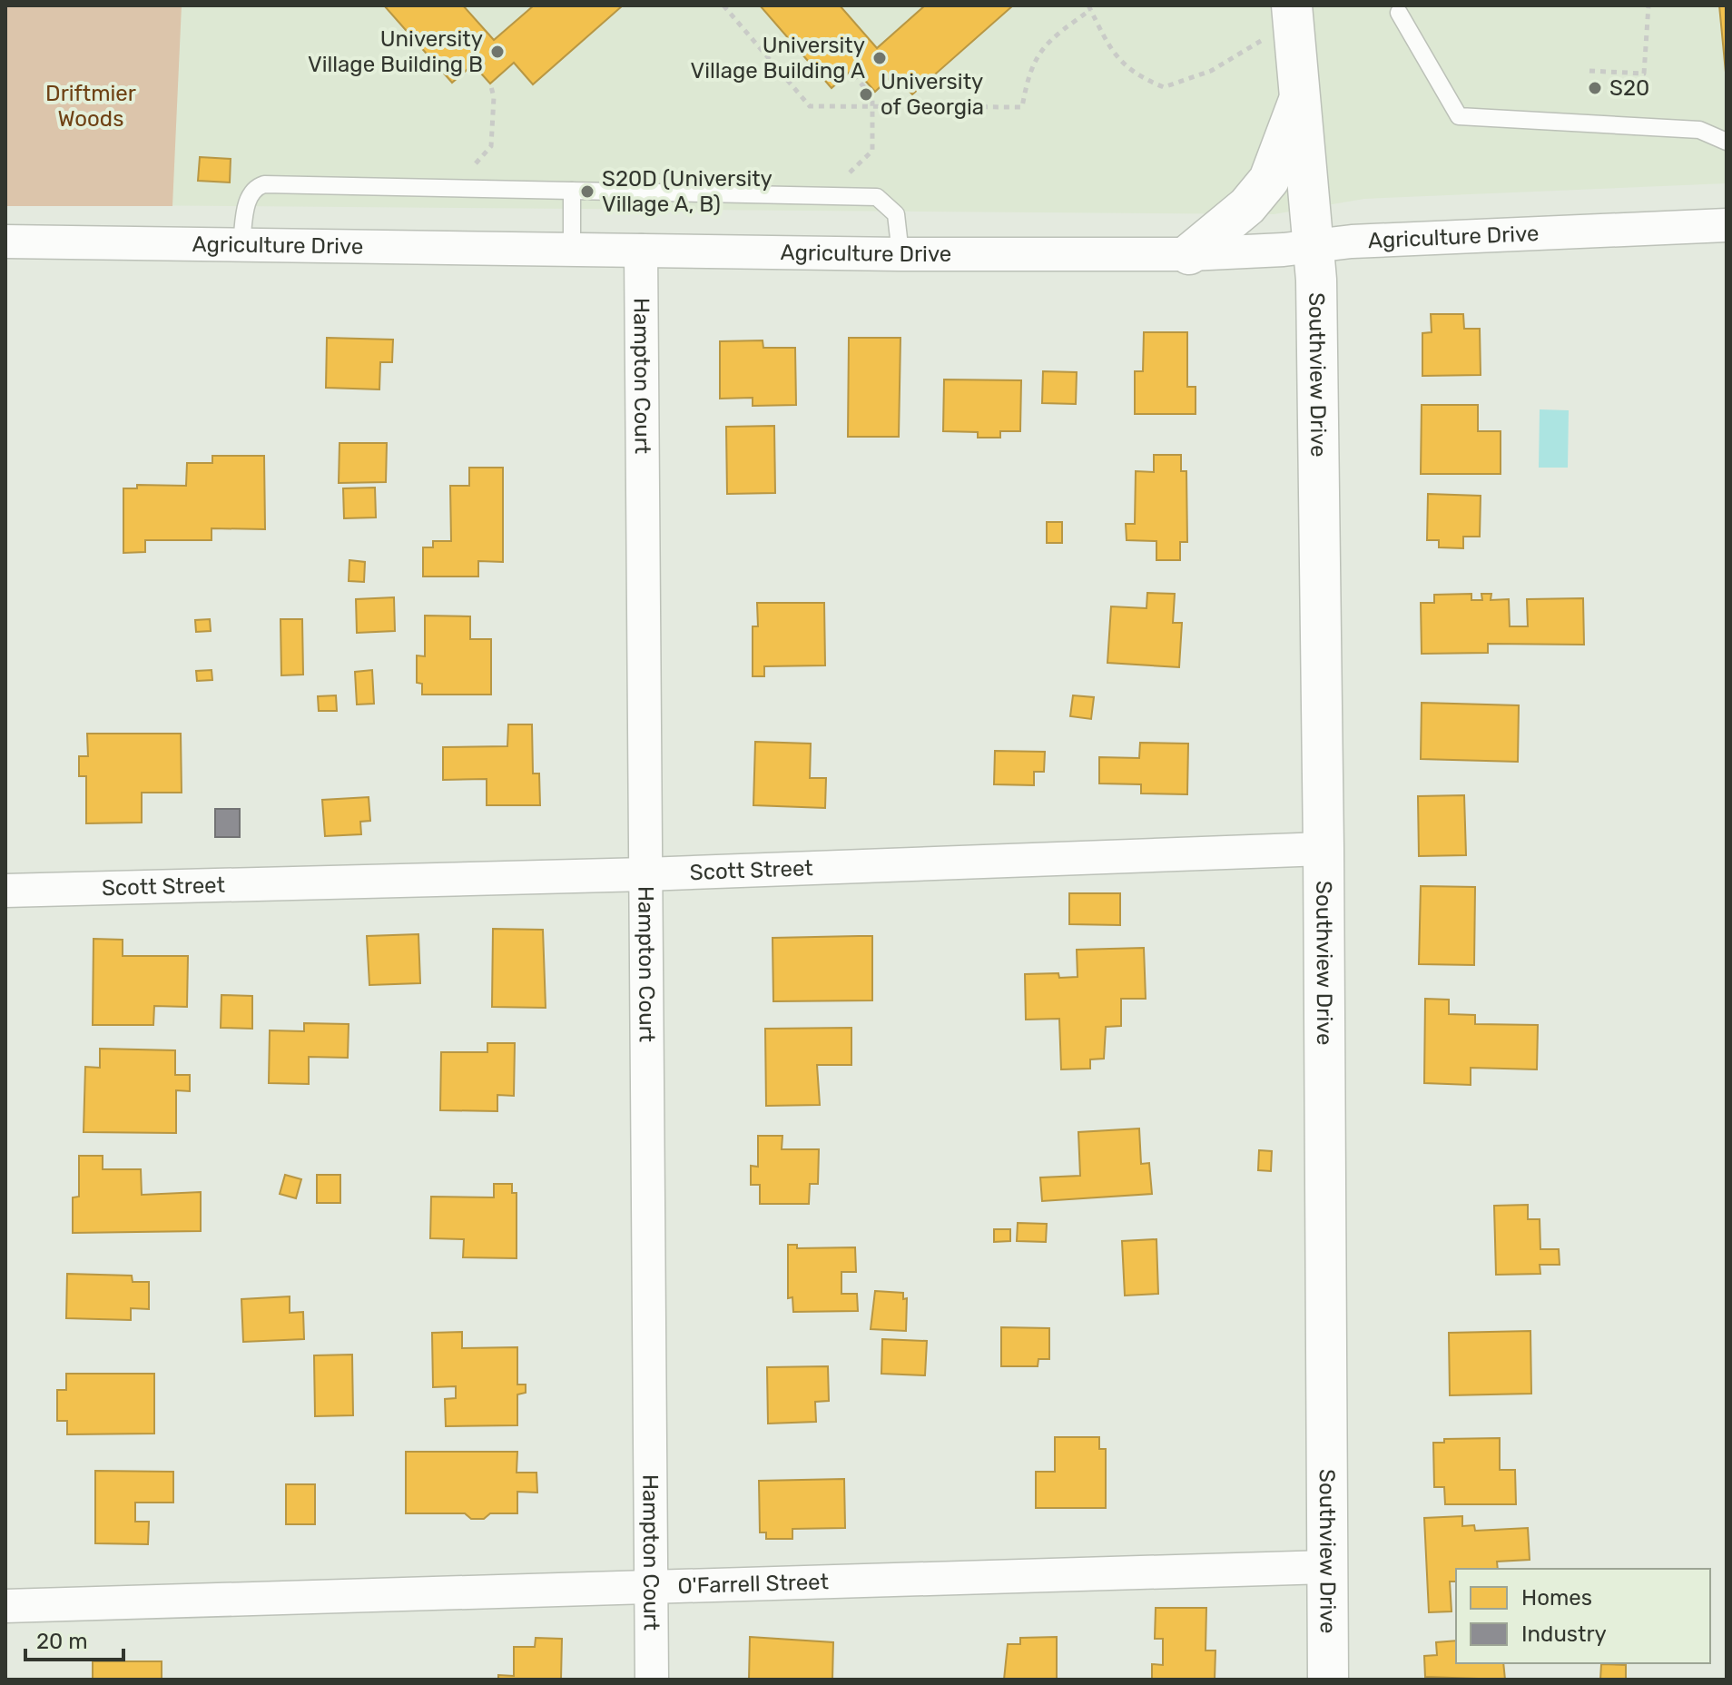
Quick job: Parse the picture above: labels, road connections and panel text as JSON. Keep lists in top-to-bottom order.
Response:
{
  "streets": {
    "street": [
      "Agriculture Drive",
      "Southview Drive",
      "Hampton Court",
      "Scott Street",
      "O'Farrell Street"
    ]
  },
  "crossings": [
    ["Agriculture Drive", "Southview Drive"],
    ["Agriculture Drive", "Hampton Court"],
    ["Southview Drive", "Scott Street"],
    ["Southview Drive", "O'Farrell Street"],
    ["Hampton Court", "Scott Street"],
    ["Hampton Court", "O'Farrell Street"]
  ],
  "parks": ["Driftmier Woods"],
  "places": [
    "University Village Building B",
    "University Village Building A",
    "S20",
    "University of Georgia",
    "S20D (University Village A, B)"
  ],
  "legend": ["Homes", "Industry"],
  "scale_bar": "20 m"
}
